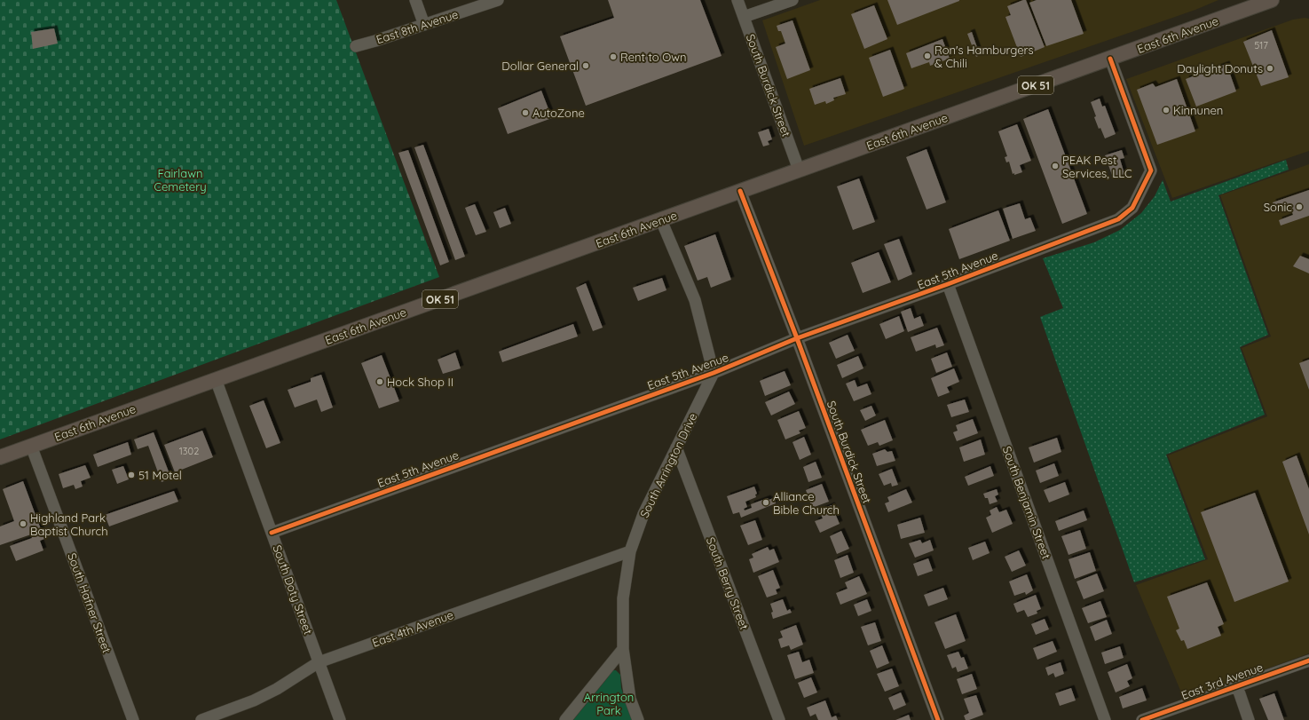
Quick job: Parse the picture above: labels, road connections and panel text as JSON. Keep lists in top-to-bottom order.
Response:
{
  "streets": {
    "main road": ["East 6th Avenue", "OK 51"],
    "street": [
      "East 8th Avenue",
      "South Burdick Street",
      "East 5th Avenue",
      "South Arrington Drive",
      "South Benjamin Street",
      "South Berry Street",
      "South Doty Street",
      "South Hafner Street",
      "East 4th Avenue",
      "East 3rd Avenue"
    ]
  },
  "crossings": [
    ["East 6th Avenue", "South Burdick Street"],
    ["East 6th Avenue", "East 5th Avenue"],
    ["East 6th Avenue", "South Doty Street"],
    ["East 6th Avenue", "South Hafner Street"],
    ["South Burdick Street", "East 5th Avenue"],
    ["East 5th Avenue", "South Arrington Drive"],
    ["East 5th Avenue", "South Benjamin Street"],
    ["East 5th Avenue", "South Doty Street"],
    ["South Arrington Drive", "South Berry Street"],
    ["South Arrington Drive", "East 4th Avenue"],
    ["South Doty Street", "East 4th Avenue"]
  ],
  "parks": ["Fairlawn Cemetery", "Arrington Park"],
  "places": [
    "Ron's Hamburgers & Chili",
    "Rent to Own",
    "Dollar General",
    "Daylight Donuts",
    "Kinnunen",
    "AutoZone",
    "PEAK Pest Services, LLC",
    "Sonic",
    "Hock Shop II",
    "51 Motel",
    "Alliance Bible Church",
    "Highland Park Baptist Church"
  ],
  "house_numbers": ["517", "1302"]
}
